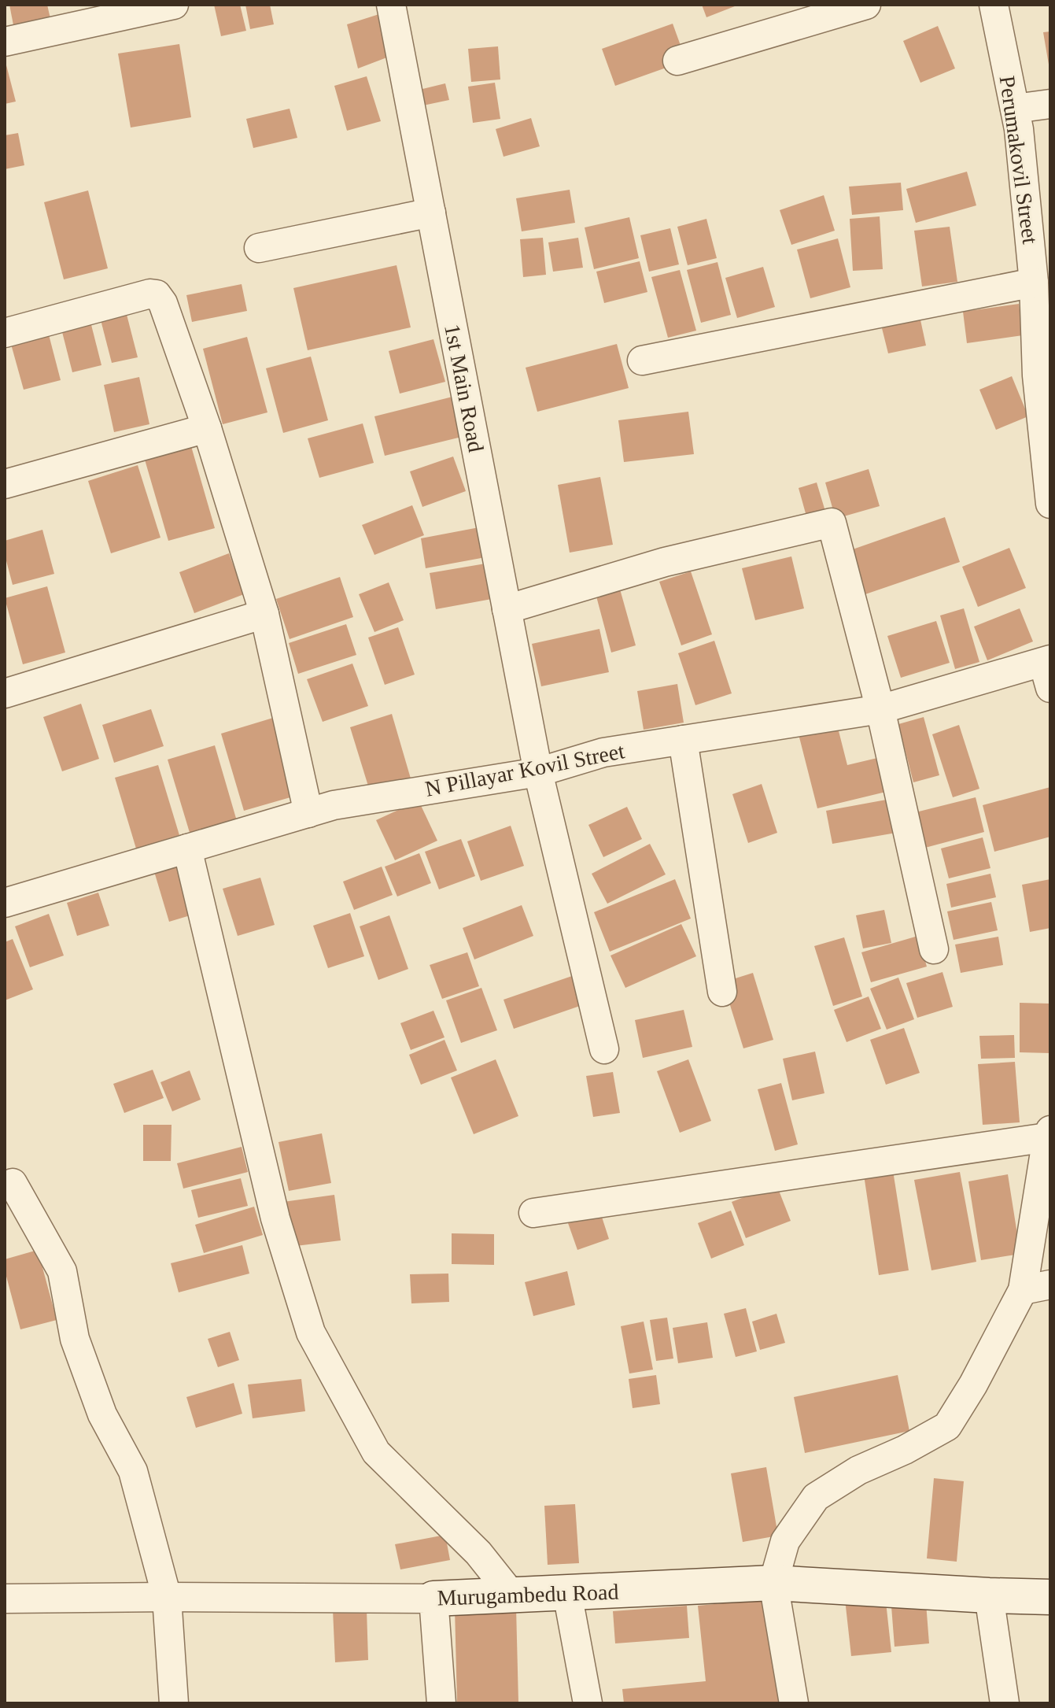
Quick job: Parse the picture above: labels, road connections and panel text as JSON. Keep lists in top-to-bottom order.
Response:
{
  "streets": {
    "street": [
      "Perumakovil Street",
      "1st Main Road",
      "N Pillayar Kovil Street",
      "Murugambedu Road"
    ]
  },
  "crossings": [
    ["1st Main Road", "N Pillayar Kovil Street"]
  ]
}
